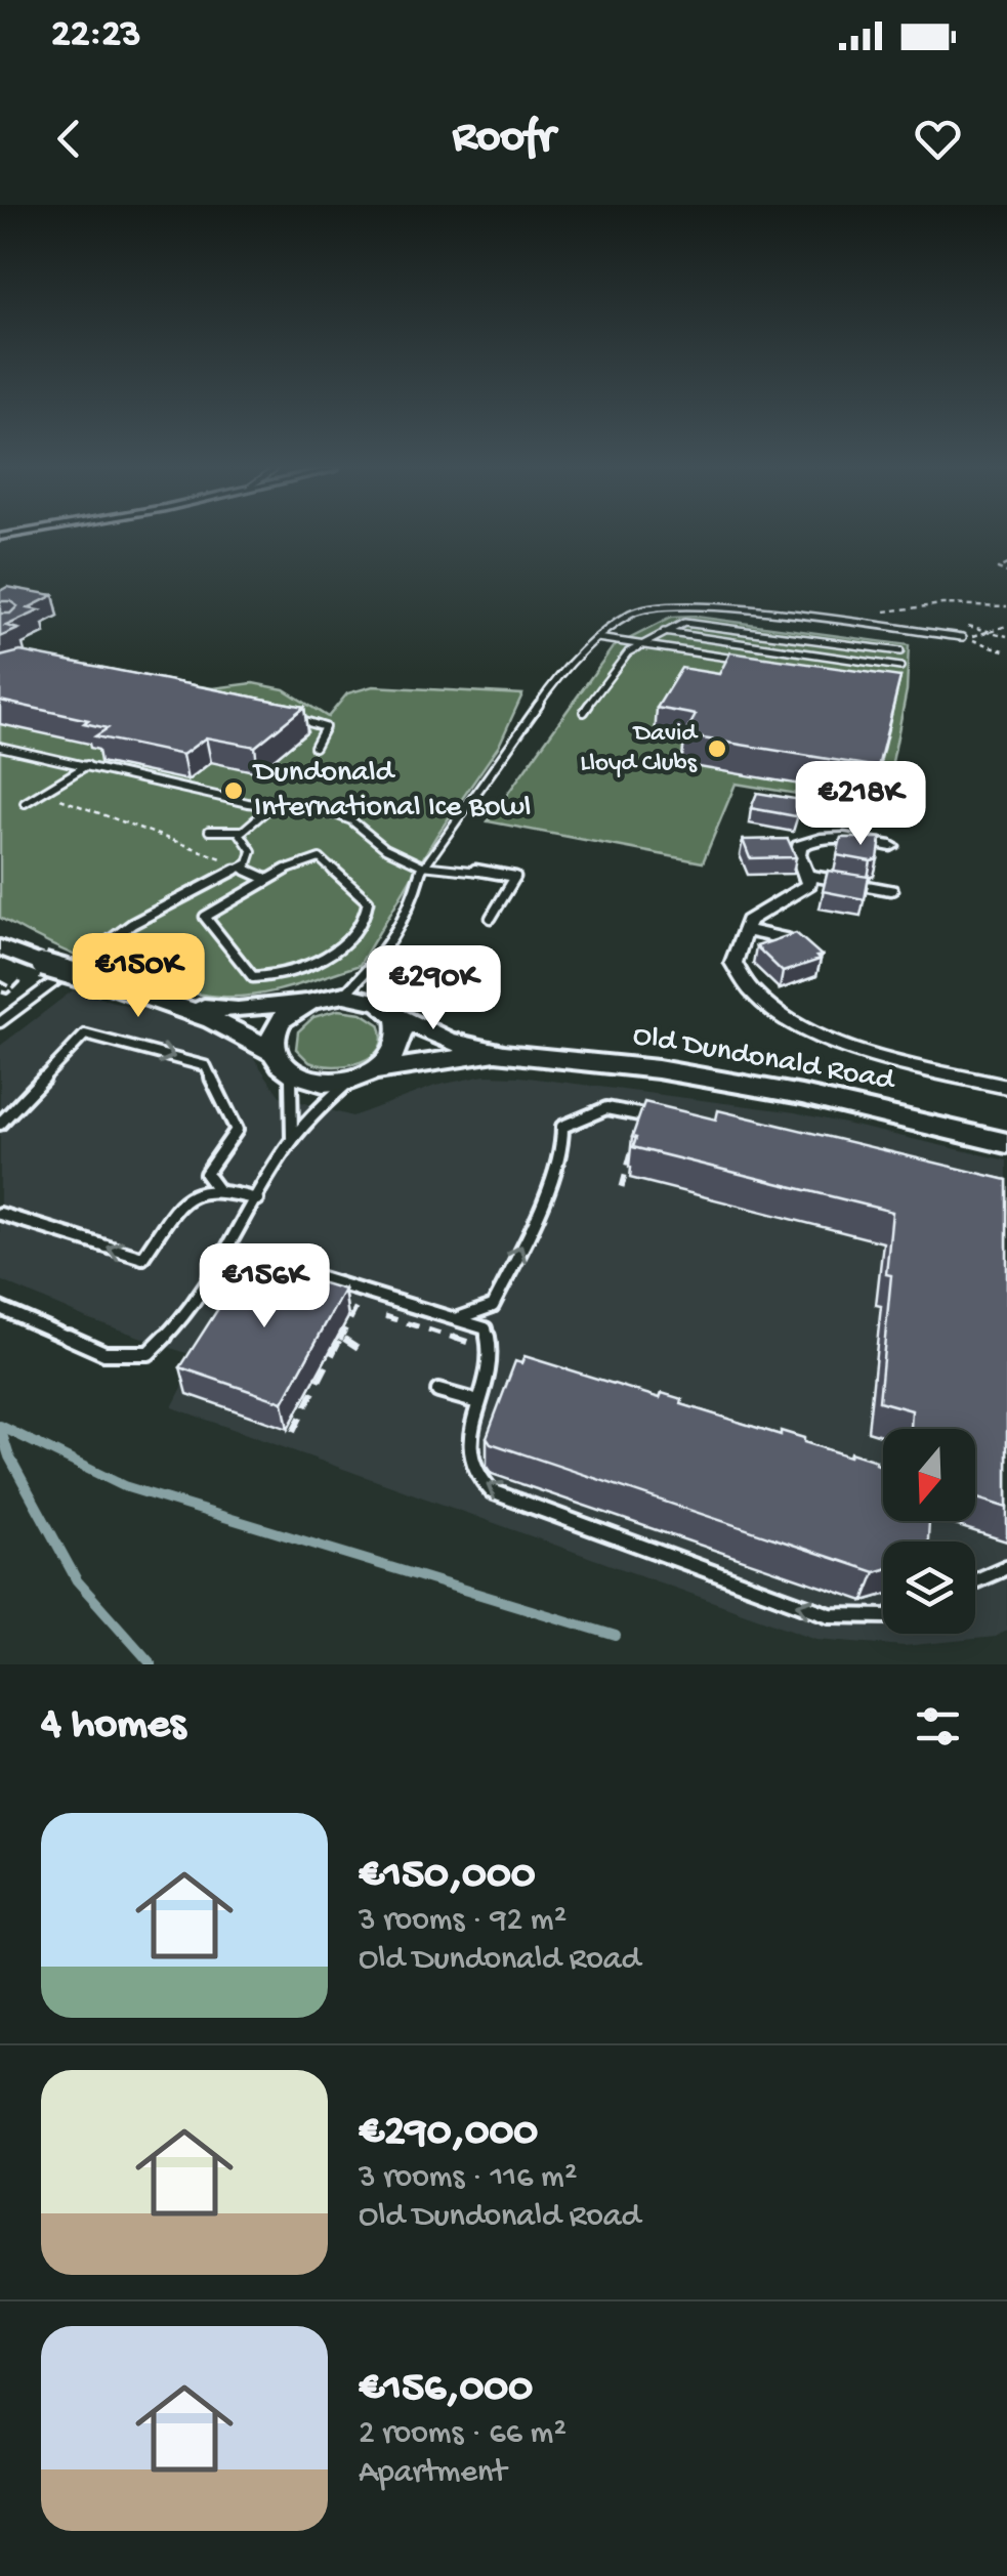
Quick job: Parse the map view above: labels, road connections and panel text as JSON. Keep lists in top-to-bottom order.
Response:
{
  "streets": {
    "street": ["Old Dundonald Road"]
  },
  "places": ["David Lloyd Clubs", "Dundonald International Ice Bowl"],
  "north": "bottom",
  "page": {
    "status": "22:23",
    "header": "Roofr",
    "price": [
      "€218K",
      "€150K",
      "€290K",
      "€156K"
    ],
    "heading": "4 homes",
    "list": [
      {
        "name": "€150,000",
        "note": "3 rooms · 92 m² · Old Dundonald Road"
      },
      {
        "name": "€290,000",
        "note": "3 rooms · 116 m² · Old Dundonald Road"
      },
      {
        "name": "€156,000",
        "note": "2 rooms · 66 m² · Apartment"
      }
    ]
  }
}
